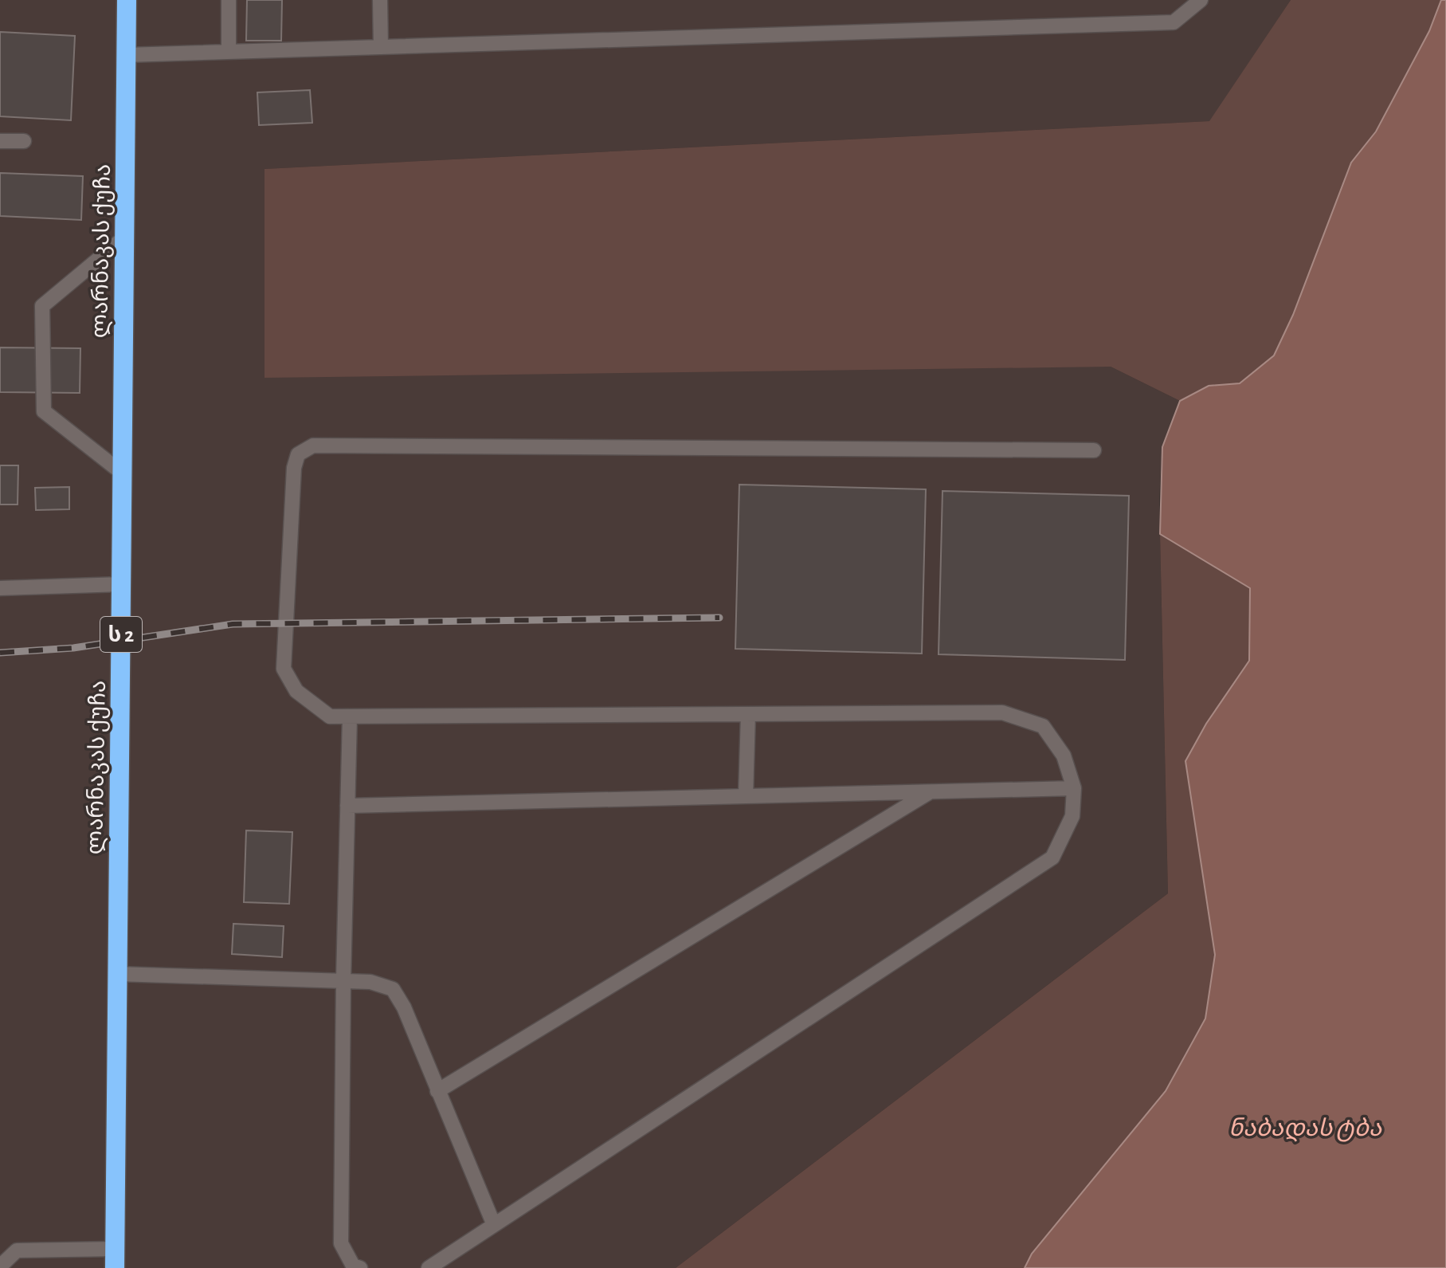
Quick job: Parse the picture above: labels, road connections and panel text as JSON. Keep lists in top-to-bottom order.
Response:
{
  "streets": {
    "highway": ["ლარნაკას ქუჩა", "ს 2"]
  },
  "water": ["ნაბადას ტბა"]
}
